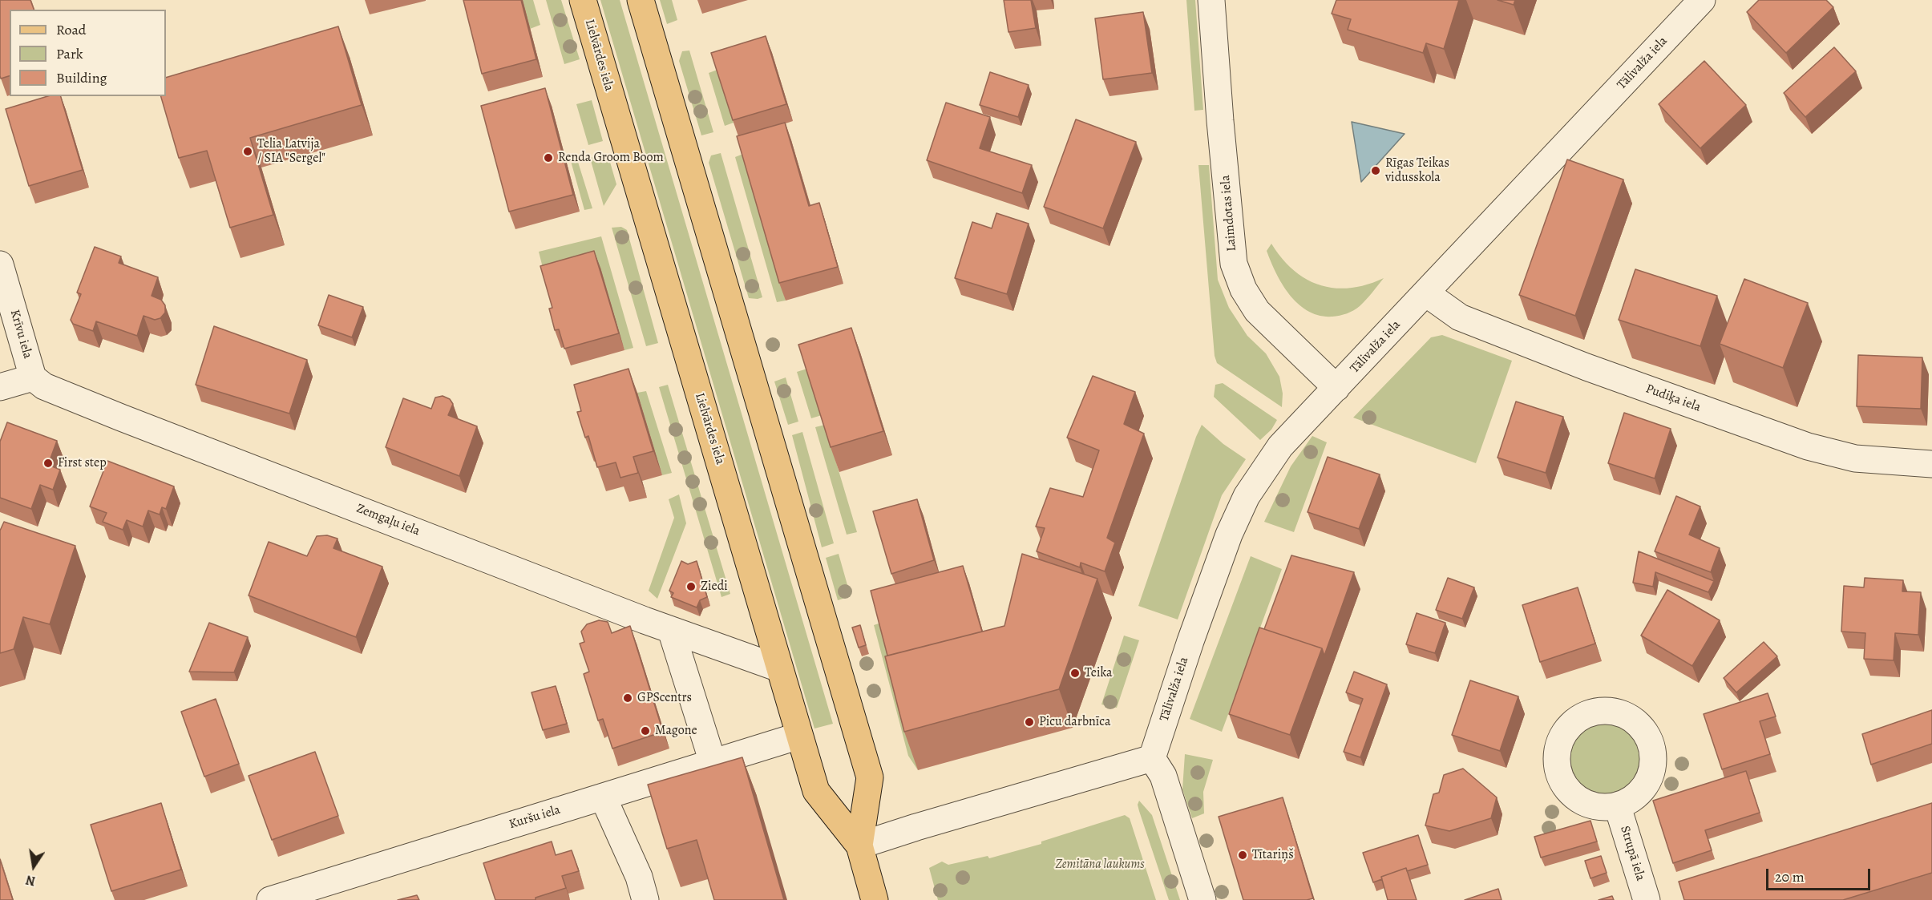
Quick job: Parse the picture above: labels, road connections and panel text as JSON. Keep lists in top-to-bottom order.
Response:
{
  "streets": {
    "main road": ["Lielvārdes iela"],
    "street": [
      "Tālivalža iela",
      "Laimdotas iela",
      "Krīvu iela",
      "Pudiķa iela",
      "Zemgaļu iela",
      "Kuršu iela",
      "Strupā iela"
    ]
  },
  "crossings": [
    ["Lielvārdes iela", "Zemgaļu iela"],
    ["Lielvārdes iela", "Kuršu iela"],
    ["Tālivalža iela", "Laimdotas iela"],
    ["Tālivalža iela", "Pudiķa iela"],
    ["Krīvu iela", "Zemgaļu iela"]
  ],
  "parks": ["Zemitāna laukums"],
  "places": [
    "Telia Latvija / SIA \"Sergel\"",
    "Renda Groom Boom",
    "Rīgas Teikas vidusskola",
    "First step",
    "Ziedi",
    "Teika",
    "GPScentrs",
    "Picu darbnīca",
    "Magone",
    "Tītariņš"
  ],
  "legend": ["Road", "Park", "Building"],
  "scale_bar": "20 m",
  "north": "bottom"
}
